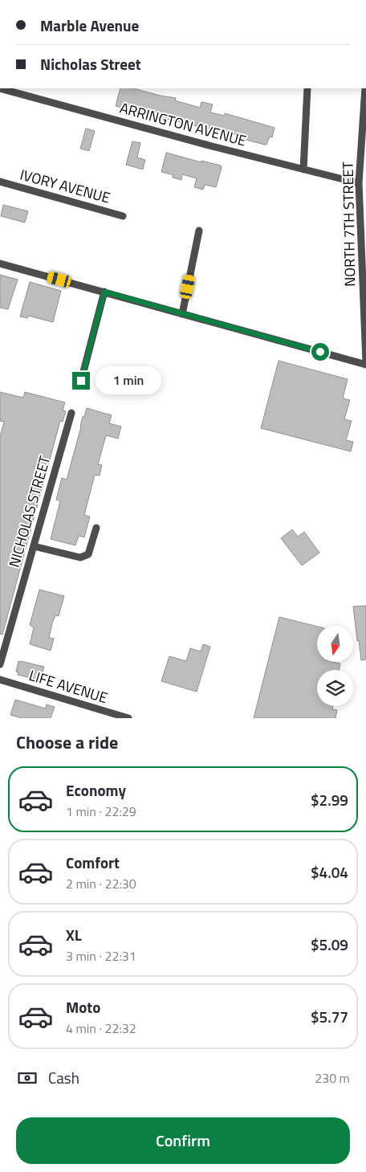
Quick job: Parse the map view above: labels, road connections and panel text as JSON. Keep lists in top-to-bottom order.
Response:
{
  "streets": {
    "street": [
      "ARRINGTON AVENUE",
      "IVORY AVENUE",
      "NORTH 7TH STREET",
      "NICHOLAS STREET",
      "LIFE AVENUE"
    ]
  },
  "crossings": [
    ["ARRINGTON AVENUE", "NORTH 7TH STREET"]
  ],
  "north": "bottom",
  "page": {
    "banner": ["Marble Avenue", "Nicholas Street"],
    "bubble": "1 min",
    "heading": "Choose a ride",
    "list": [
      {
        "name": "Economy",
        "note": "1 min · 22:29",
        "value": "$2.99"
      },
      {
        "name": "Comfort",
        "note": "2 min · 22:30",
        "value": "$4.04"
      },
      {
        "name": "XL",
        "note": "3 min · 22:31",
        "value": "$5.09"
      },
      {
        "name": "Moto",
        "note": "4 min · 22:32",
        "value": "$5.77"
      }
    ],
    "pay": ["Cash", "230 m"],
    "buttons": "Confirm"
  }
}
